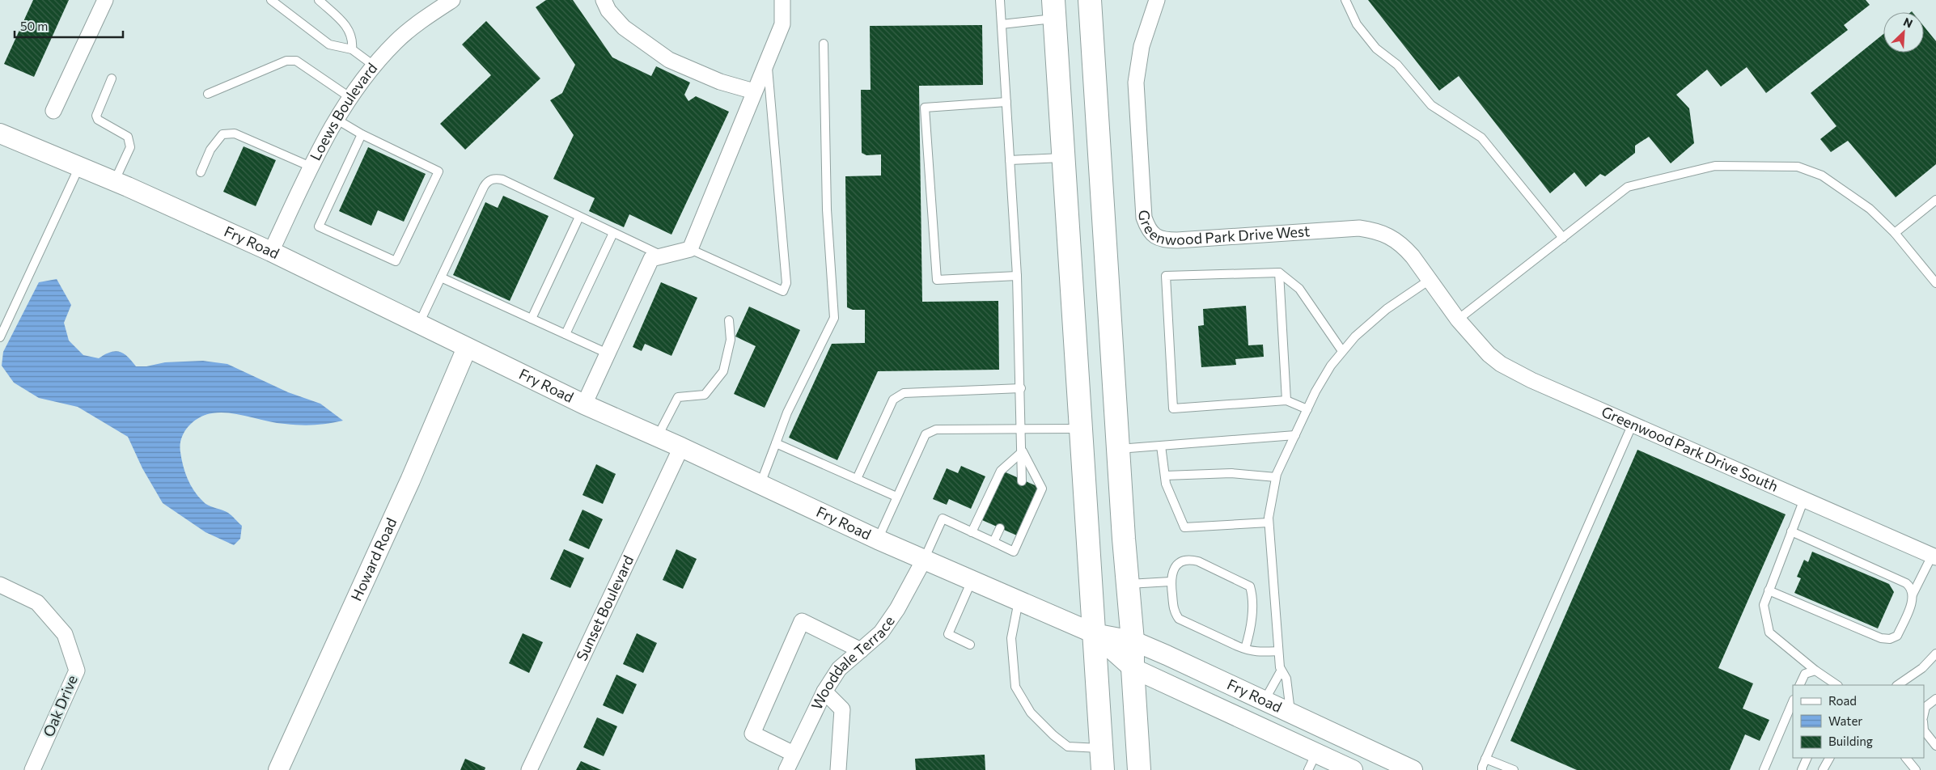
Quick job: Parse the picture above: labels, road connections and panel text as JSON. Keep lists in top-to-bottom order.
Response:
{
  "streets": {
    "street": [
      "Loews Boulevard",
      "Greenwood Park Drive West",
      "Fry Road",
      "Greenwood Park Drive South",
      "Howard Road",
      "Sunset Boulevard",
      "Wooddale Terrace",
      "Oak Drive"
    ]
  },
  "crossings": [
    ["Loews Boulevard", "Fry Road"],
    ["Greenwood Park Drive West", "Greenwood Park Drive South"],
    ["Fry Road", "Howard Road"],
    ["Fry Road", "Sunset Boulevard"],
    ["Fry Road", "Wooddale Terrace"]
  ],
  "legend": ["Road", "Water", "Building"],
  "scale_bar": "50 m",
  "north": "top right"
}
